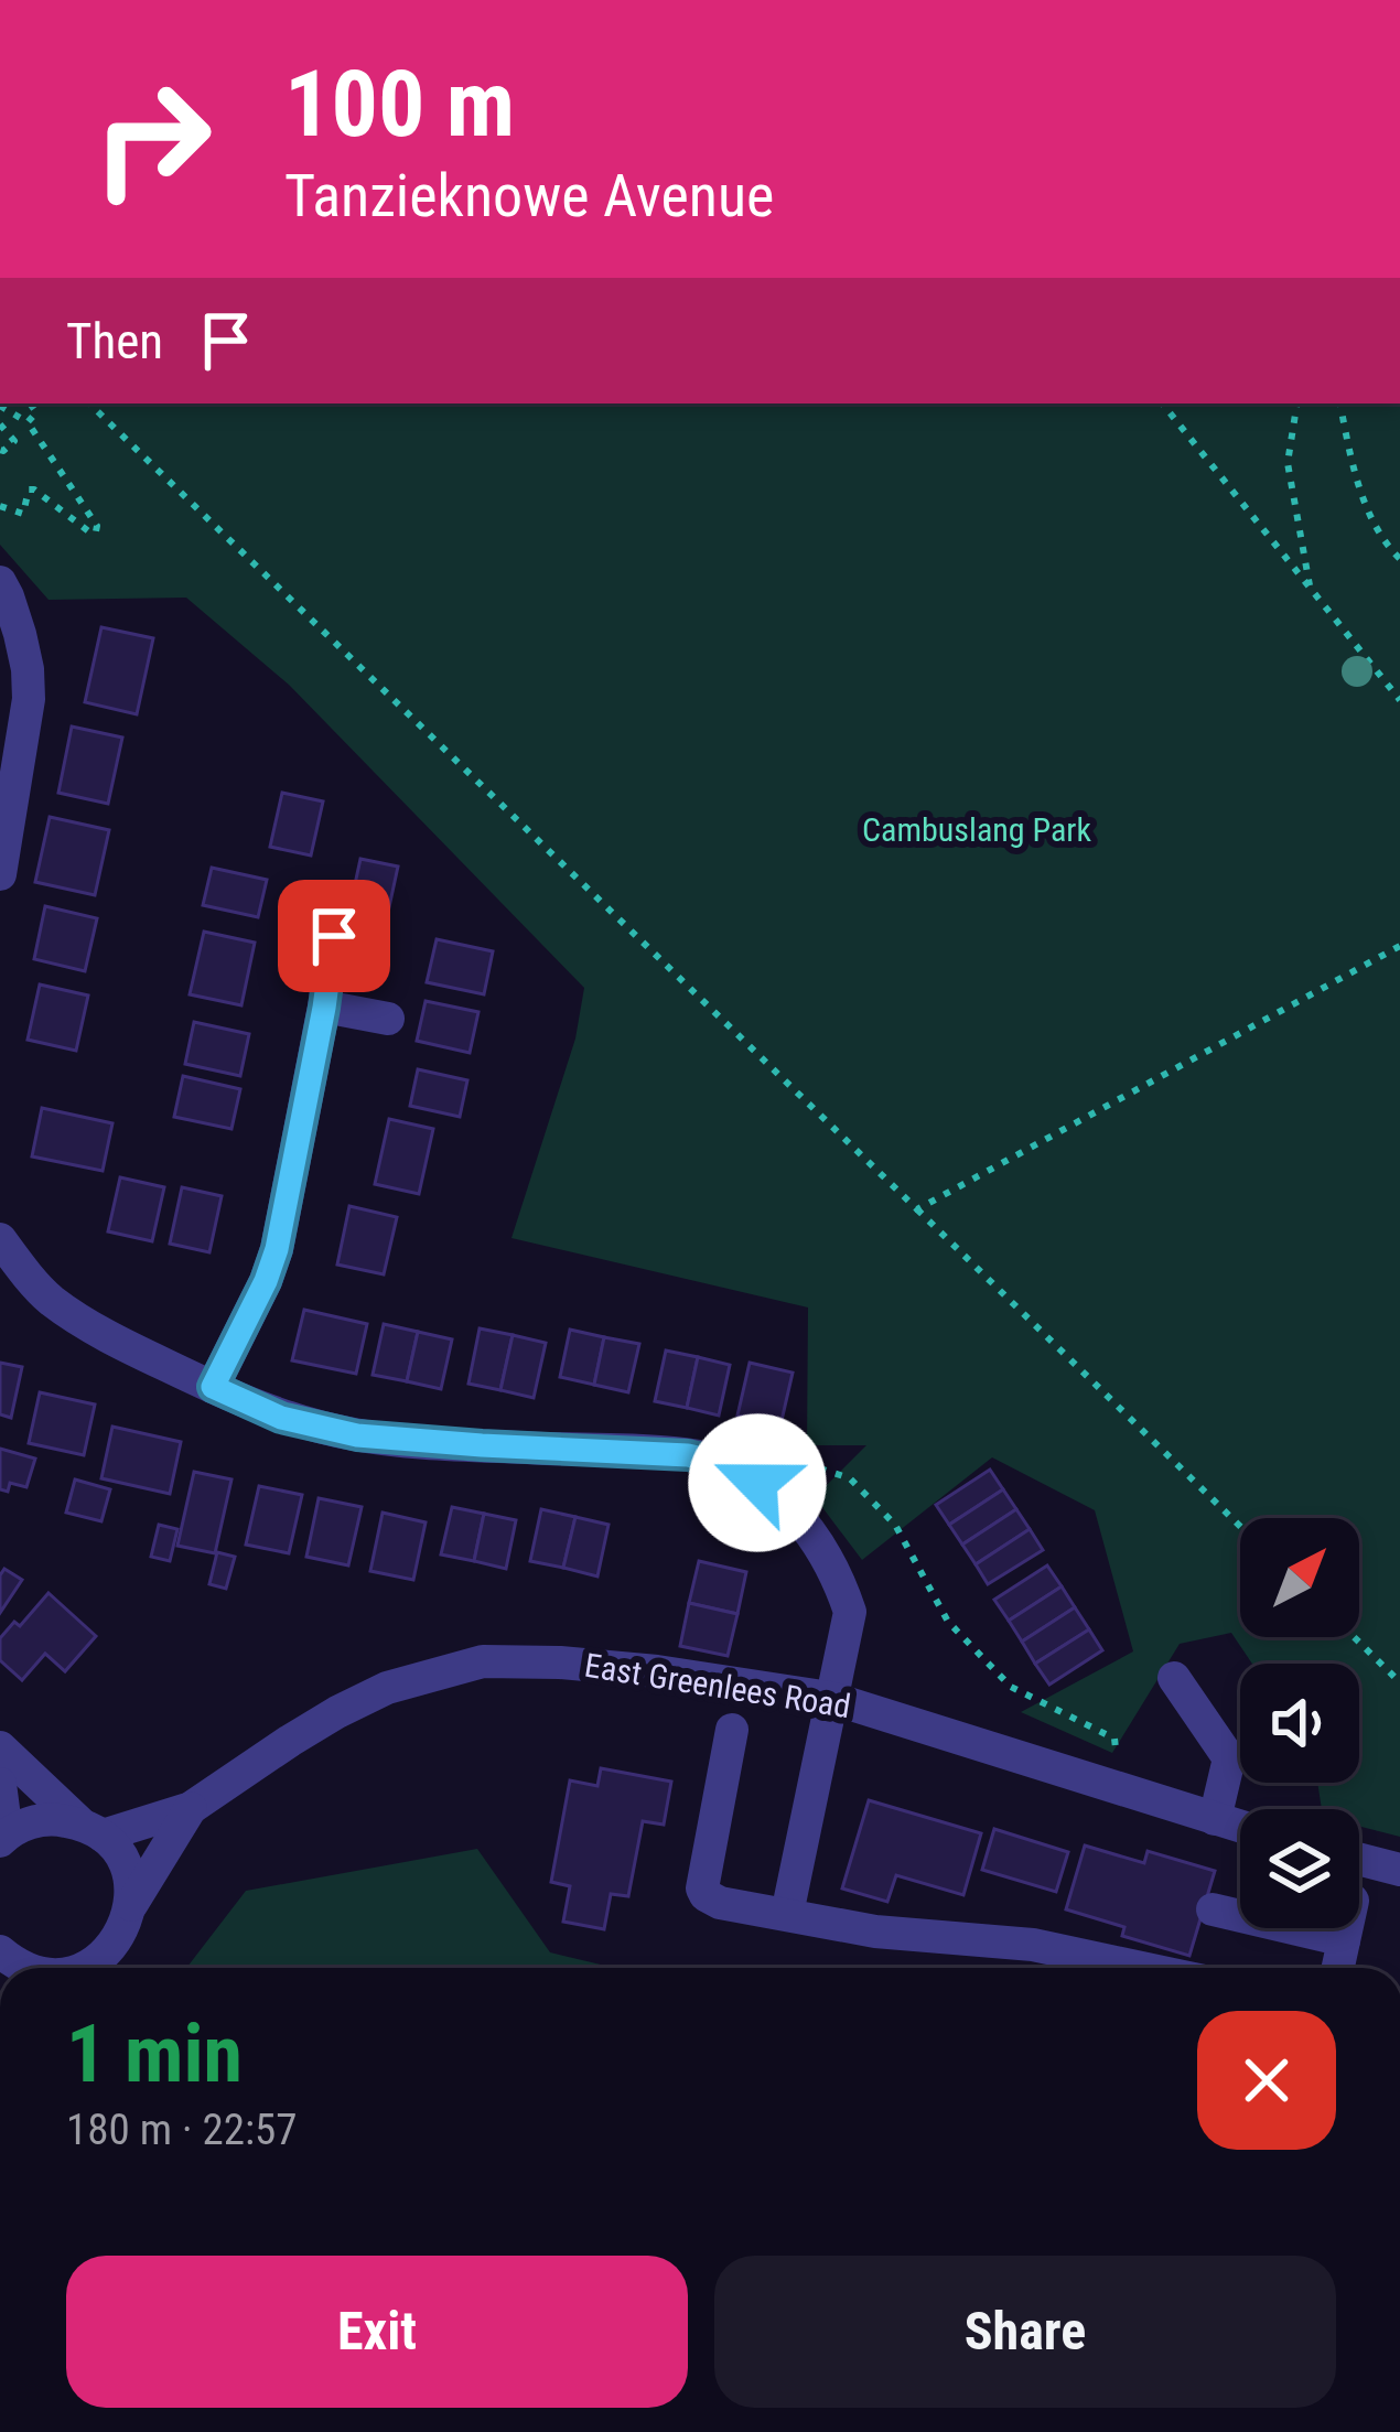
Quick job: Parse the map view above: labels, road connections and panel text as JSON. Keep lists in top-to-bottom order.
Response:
{
  "streets": {
    "street": ["East Greenlees Road"]
  },
  "parks": ["Cambuslang Park"],
  "north": "top right",
  "page": {
    "turn": ["100 m", "Tanzieknowe Avenue"],
    "then": "Then",
    "heading": ["1 min", "180 m · 22:57"],
    "buttons": ["Exit", "Share"]
  }
}
